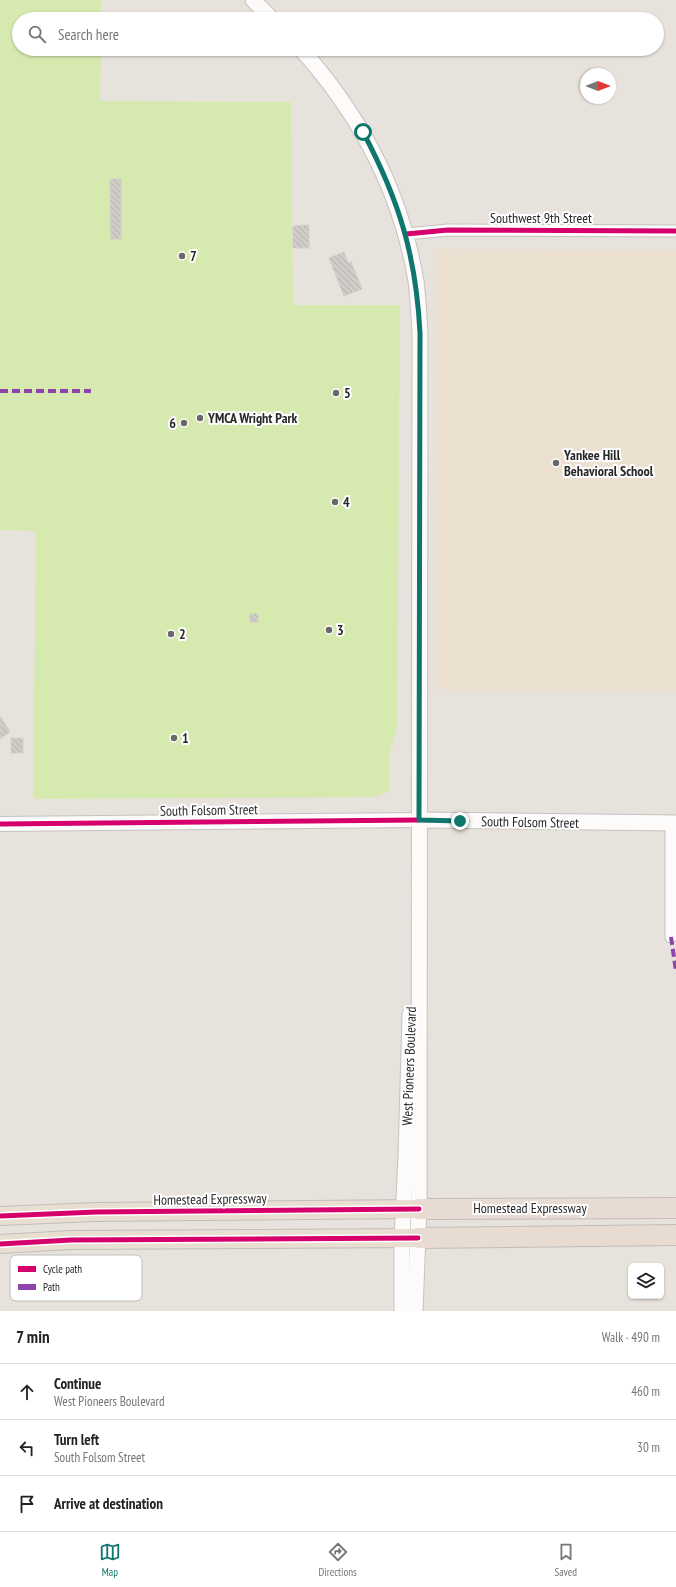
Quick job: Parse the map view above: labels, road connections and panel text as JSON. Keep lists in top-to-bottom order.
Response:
{
  "streets": {
    "highway": ["Homestead Expressway"],
    "main road": ["South Folsom Street", "West Pioneers Boulevard"],
    "street": ["Southwest 9th Street"]
  },
  "crossings": [
    ["Southwest 9th Street", "West Pioneers Boulevard"],
    ["South Folsom Street", "West Pioneers Boulevard"],
    ["West Pioneers Boulevard", "Homestead Expressway"]
  ],
  "places": [
    "7",
    "5",
    "YMCA Wright Park",
    "6",
    "Yankee Hill Behavioral School",
    "4",
    "3",
    "2",
    "1"
  ],
  "legend": ["Cycle path", "Path"],
  "north": "right",
  "page": {
    "search": "Search here",
    "heading": ["7 min", "Walk · 490 m"],
    "list": [
      ["Continue", "West Pioneers Boulevard", "460 m"],
      ["Turn left", "South Folsom Street", "30 m"],
      "Arrive at destination"
    ],
    "nav": ["Map", "Directions", "Saved"]
  }
}
